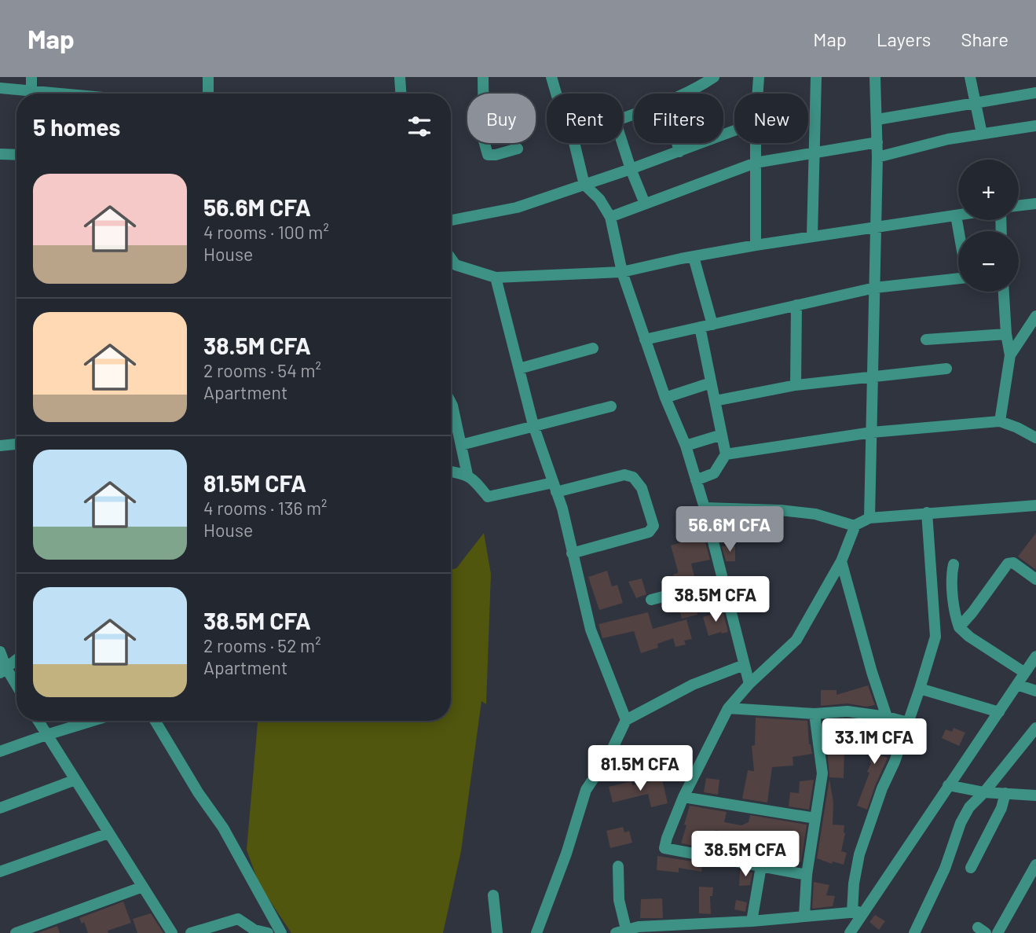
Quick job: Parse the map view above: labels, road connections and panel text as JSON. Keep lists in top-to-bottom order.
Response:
{
  "page": {
    "header": "Map",
    "nav": ["Map", "Layers", "Share"],
    "chip": [
      "Buy",
      "Rent",
      "Filters",
      "New"
    ],
    "heading": "5 homes",
    "map_buttons": ["+", "−"],
    "list": [
      {
        "name": "56.6M CFA",
        "note": "4 rooms · 100 m² · House"
      },
      {
        "name": "38.5M CFA",
        "note": "2 rooms · 54 m² · Apartment"
      },
      {
        "name": "81.5M CFA",
        "note": "4 rooms · 136 m² · House"
      },
      {
        "name": "38.5M CFA",
        "note": "2 rooms · 52 m² · Apartment"
      }
    ],
    "price": [
      "56.6M CFA",
      "38.5M CFA",
      "33.1M CFA",
      "81.5M CFA",
      "38.5M CFA"
    ]
  }
}
